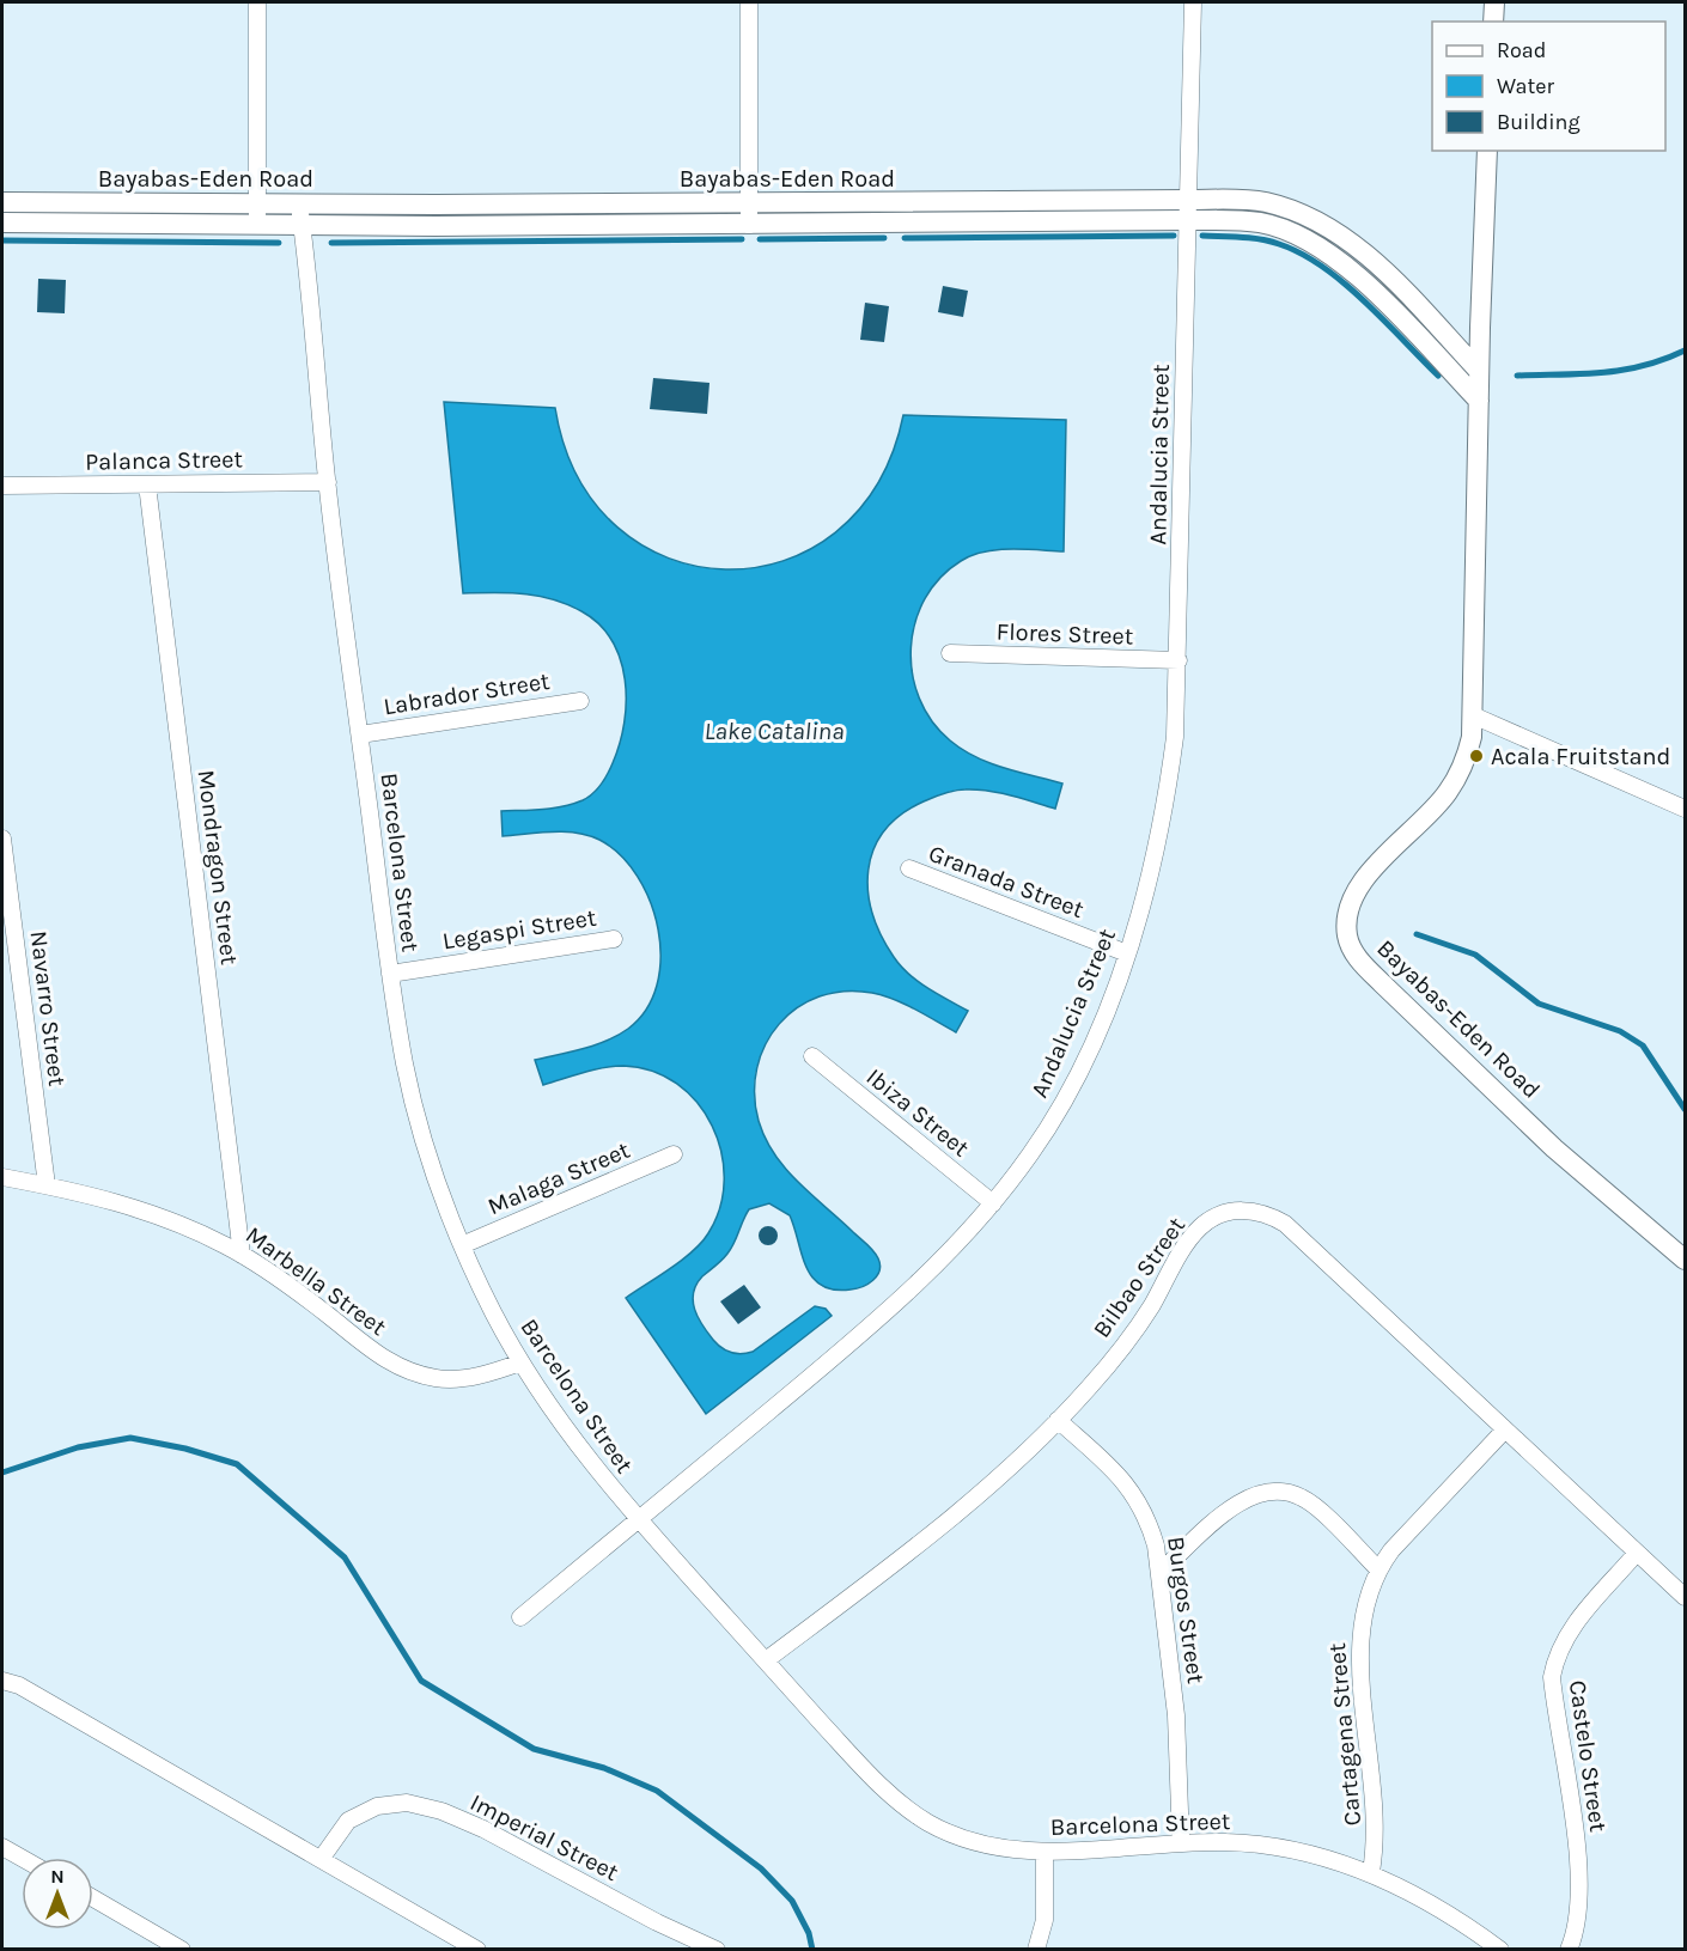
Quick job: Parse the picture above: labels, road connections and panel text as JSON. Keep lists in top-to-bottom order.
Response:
{
  "streets": {
    "street": [
      "Bayabas-Eden Road",
      "Andalucia Street",
      "Palanca Street",
      "Flores Street",
      "Labrador Street",
      "Barcelona Street",
      "Mondragon Street",
      "Granada Street",
      "Legaspi Street",
      "Navarro Street",
      "Ibiza Street",
      "Malaga Street",
      "Bilbao Street",
      "Marbella Street",
      "Burgos Street",
      "Cartagena Street",
      "Castelo Street",
      "Imperial Street"
    ]
  },
  "crossings": [
    ["Bayabas-Eden Road", "Andalucia Street"],
    ["Bayabas-Eden Road", "Barcelona Street"],
    ["Andalucia Street", "Flores Street"],
    ["Andalucia Street", "Barcelona Street"],
    ["Andalucia Street", "Granada Street"],
    ["Andalucia Street", "Ibiza Street"],
    ["Palanca Street", "Barcelona Street"],
    ["Palanca Street", "Mondragon Street"],
    ["Labrador Street", "Barcelona Street"],
    ["Barcelona Street", "Legaspi Street"],
    ["Barcelona Street", "Malaga Street"],
    ["Barcelona Street", "Bilbao Street"],
    ["Barcelona Street", "Marbella Street"],
    ["Barcelona Street", "Burgos Street"],
    ["Barcelona Street", "Cartagena Street"],
    ["Mondragon Street", "Marbella Street"],
    ["Navarro Street", "Marbella Street"],
    ["Bilbao Street", "Burgos Street"],
    ["Bilbao Street", "Cartagena Street"],
    ["Bilbao Street", "Castelo Street"]
  ],
  "water": ["Lake Catalina"],
  "places": ["Acala Fruitstand"],
  "legend": ["Road", "Water", "Building"],
  "north": "top"
}
